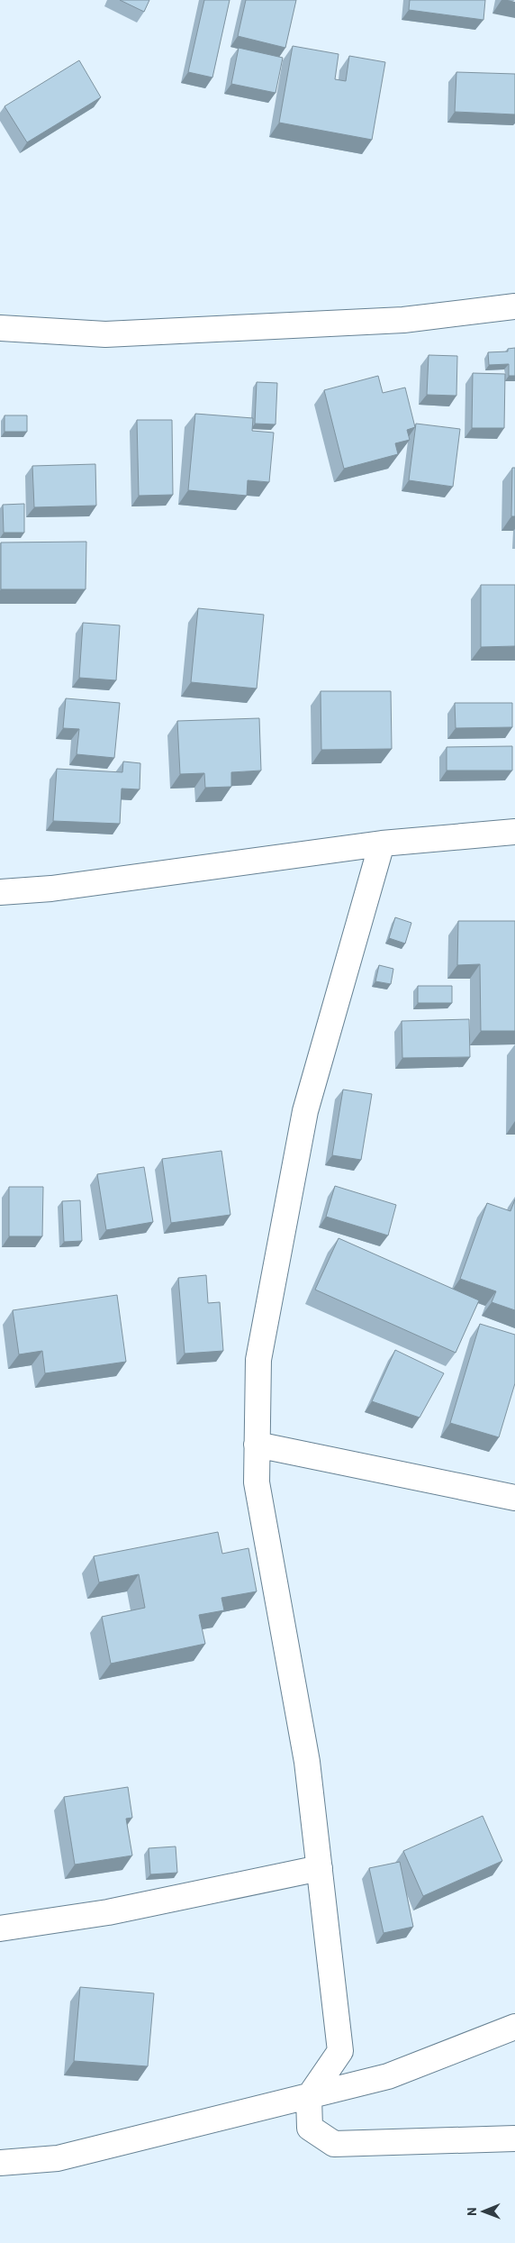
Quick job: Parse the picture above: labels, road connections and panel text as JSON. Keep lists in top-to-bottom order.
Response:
{
  "north": "left"
}
